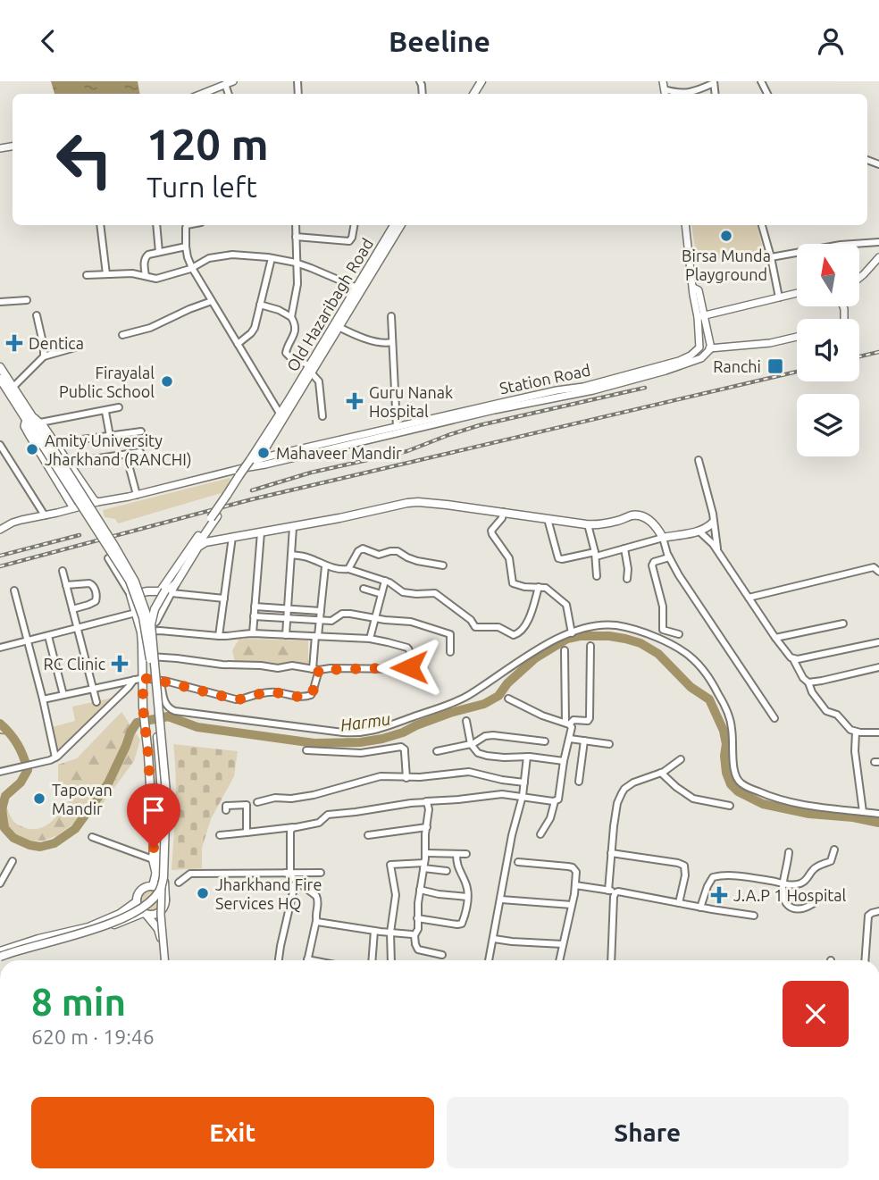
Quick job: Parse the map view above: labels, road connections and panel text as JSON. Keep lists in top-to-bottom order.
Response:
{
  "streets": {
    "main road": ["Old Hazaribagh Road"],
    "street": ["Station Road"]
  },
  "crossings": [
    ["Old Hazaribagh Road", "Station Road"]
  ],
  "water": ["Harmu"],
  "places": {
    "other": [
      "Birsa Munda Playground",
      "Firayalal Public School",
      "Amity University Jharkhand (RANCHI)",
      "Mahaveer Mandir",
      "Tapovan Mandir",
      "Jharkhand Fire Services HQ"
    ],
    "health": [
      "Dentica",
      "Guru Nanak Hospital",
      "RC Clinic",
      "J.A.P 1 Hospital"
    ],
    "transit": ["Ranchi"]
  },
  "north": "top",
  "page": {
    "header": "Beeline",
    "turn": ["120 m", "Turn left"],
    "heading": ["8 min", "620 m · 19:46"],
    "buttons": ["Exit", "Share"]
  }
}
